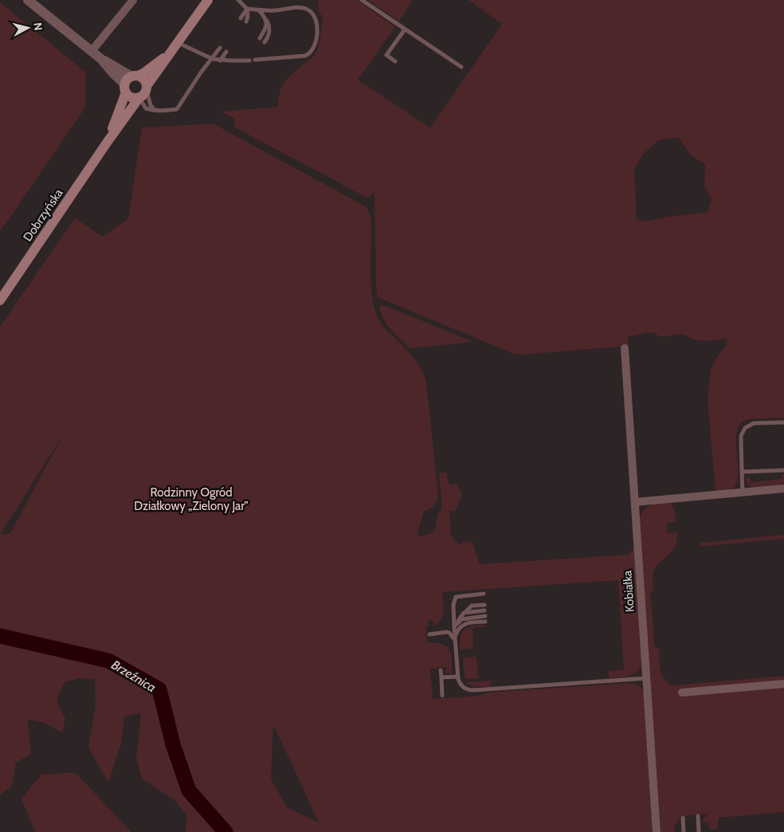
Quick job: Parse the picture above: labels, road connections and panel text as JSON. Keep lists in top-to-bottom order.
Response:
{
  "streets": {
    "main road": ["Dobrzyńska"],
    "street": ["Kobiałka"]
  },
  "water": ["Brzeźnica"],
  "parks": ["Rodzinny Ogród Działkowy „Zielony Jar”"],
  "north": "right"
}
